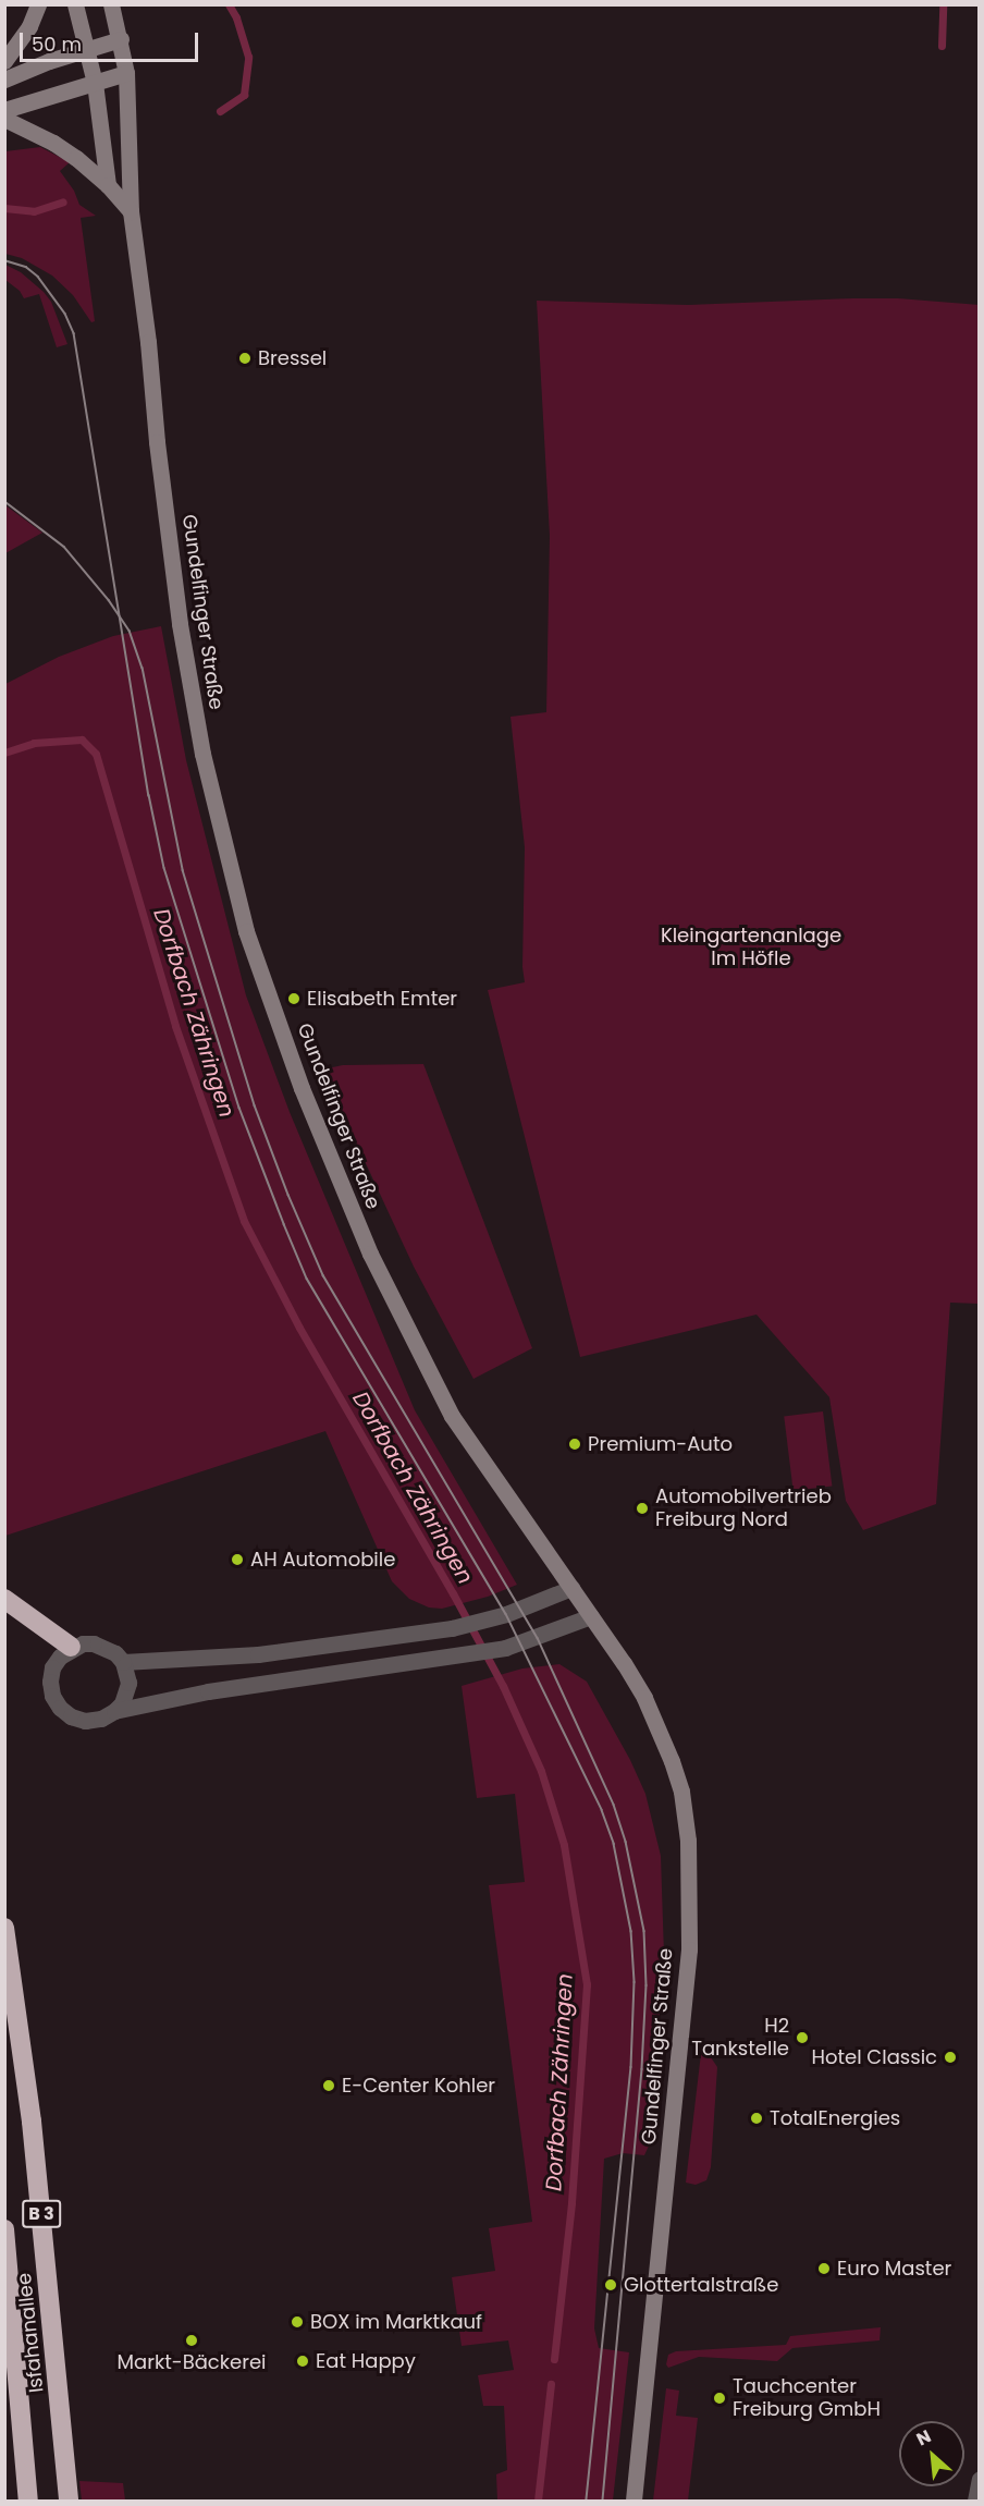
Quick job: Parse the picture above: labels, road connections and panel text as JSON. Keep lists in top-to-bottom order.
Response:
{
  "streets": {
    "highway": ["B 3", "Isfahanallee"],
    "street": ["Gundelfinger Straße"]
  },
  "water": ["Dorfbach Zähringen"],
  "parks": ["Kleingartenanlage Im Höfle"],
  "places": [
    "Bressel",
    "Elisabeth Emter",
    "Premium-Auto",
    "Automobilvertrieb Freiburg Nord",
    "AH Automobile",
    "H2 Tankstelle",
    "Hotel Classic",
    "E-Center Kohler",
    "TotalEnergies",
    "Euro Master",
    "Glottertalstraße",
    "BOX im Marktkauf",
    "Markt-Bäckerei",
    "Eat Happy",
    "Tauchcenter Freiburg GmbH"
  ],
  "scale_bar": "50 m",
  "north": "top left"
}
